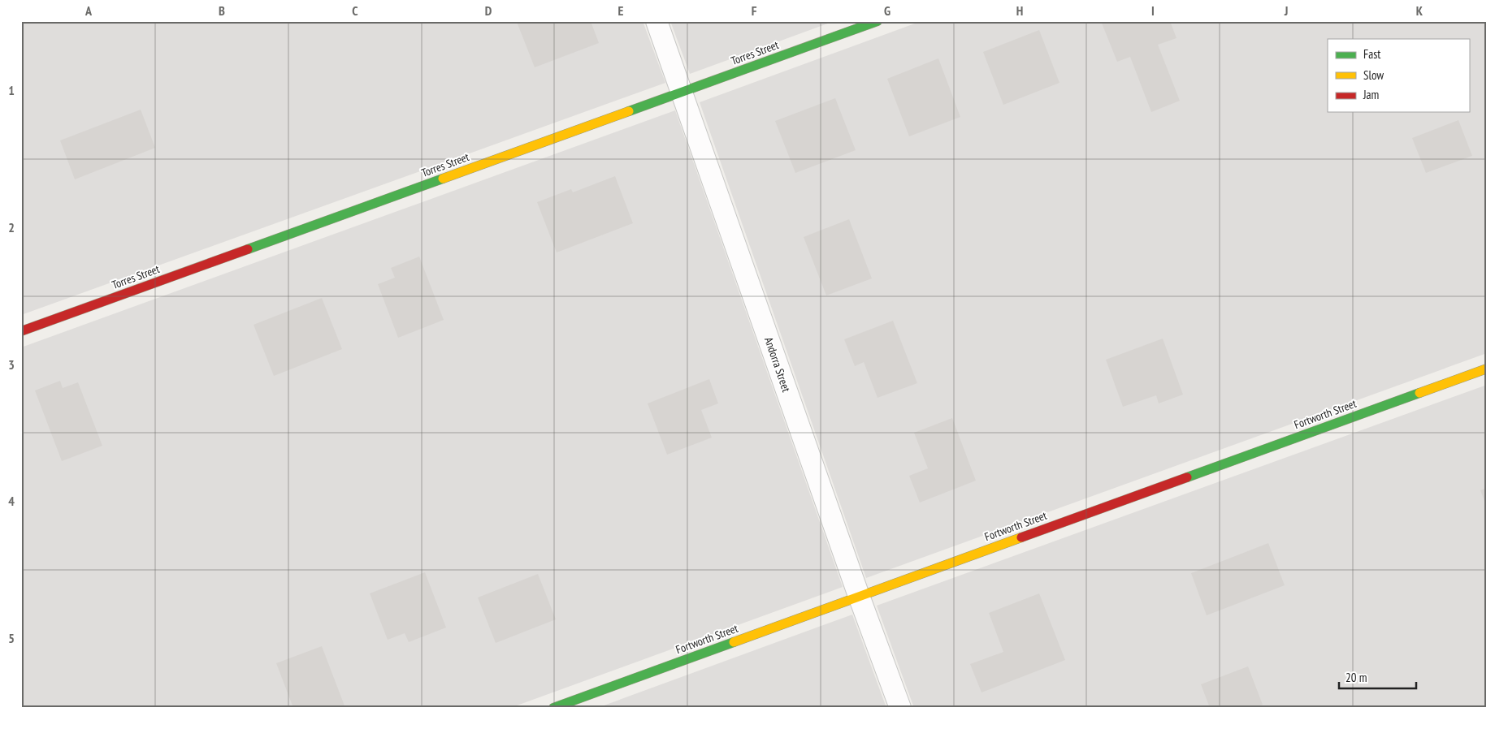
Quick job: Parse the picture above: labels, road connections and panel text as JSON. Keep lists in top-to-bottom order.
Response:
{
  "streets": {
    "street": ["Torres Street", "Andorra Street", "Fortworth Street"]
  },
  "crossings": [
    ["Torres Street", "Andorra Street"],
    ["Andorra Street", "Fortworth Street"]
  ],
  "legend": ["Fast", "Slow", "Jam"],
  "scale_bar": "20 m",
  "grid": {
    "columns": [
      "A",
      "B",
      "C",
      "D",
      "E",
      "F",
      "G",
      "H",
      "I",
      "J",
      "K"
    ],
    "rows": [
      "1",
      "2",
      "3",
      "4",
      "5"
    ]
  }
}
